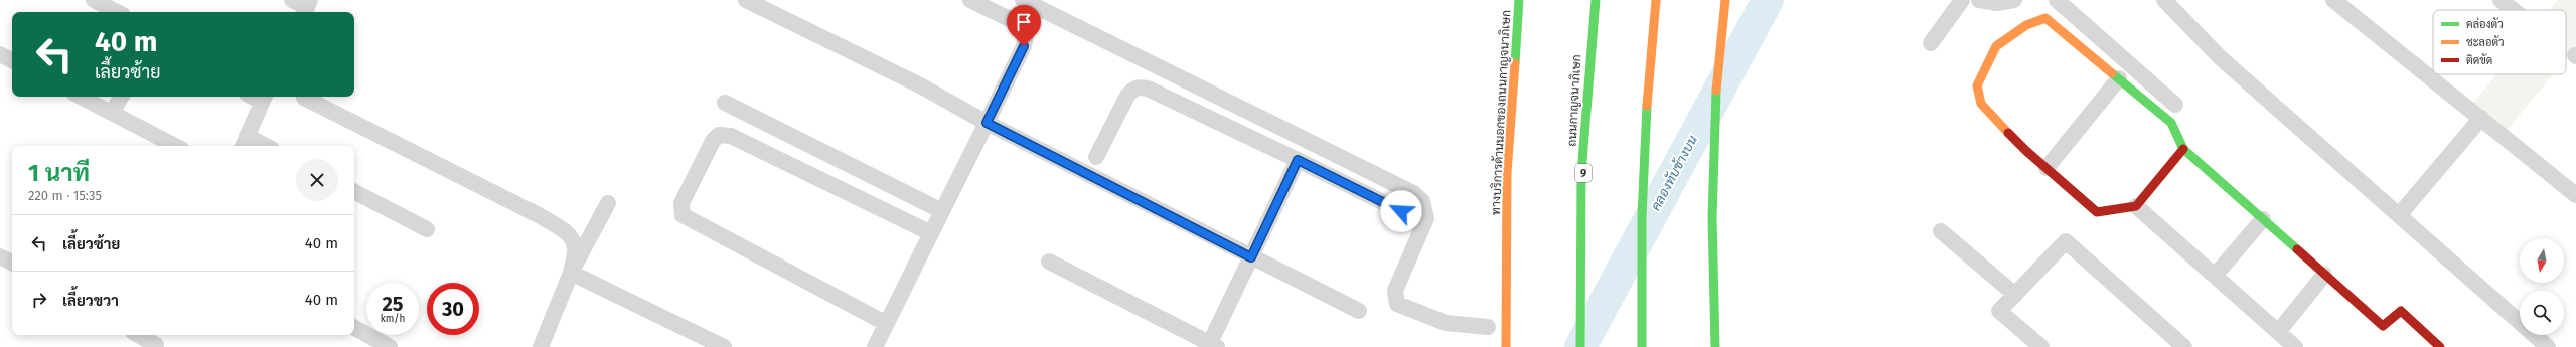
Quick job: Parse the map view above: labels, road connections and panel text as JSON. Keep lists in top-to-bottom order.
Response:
{
  "streets": {
    "main road": ["ถนนกาญจนาภิเษก", "ทางบริการด้านนอกของถนนกาญจนาภิเษก", "9"]
  },
  "water": ["คลองทับช้างบน"],
  "legend": ["คล่องตัว", "ชะลอตัว", "ติดขัด"],
  "north": "bottom",
  "page": {
    "turn": ["40 m", "เลี้ยวซ้าย"],
    "heading": ["1 นาที", "220 m · 15:35"],
    "list": [
      {
        "name": "เลี้ยวซ้าย",
        "value": "40 m"
      },
      {
        "name": "เลี้ยวขวา",
        "value": "40 m"
      }
    ],
    "speed": "25 km/h",
    "limit": "30"
  }
}
